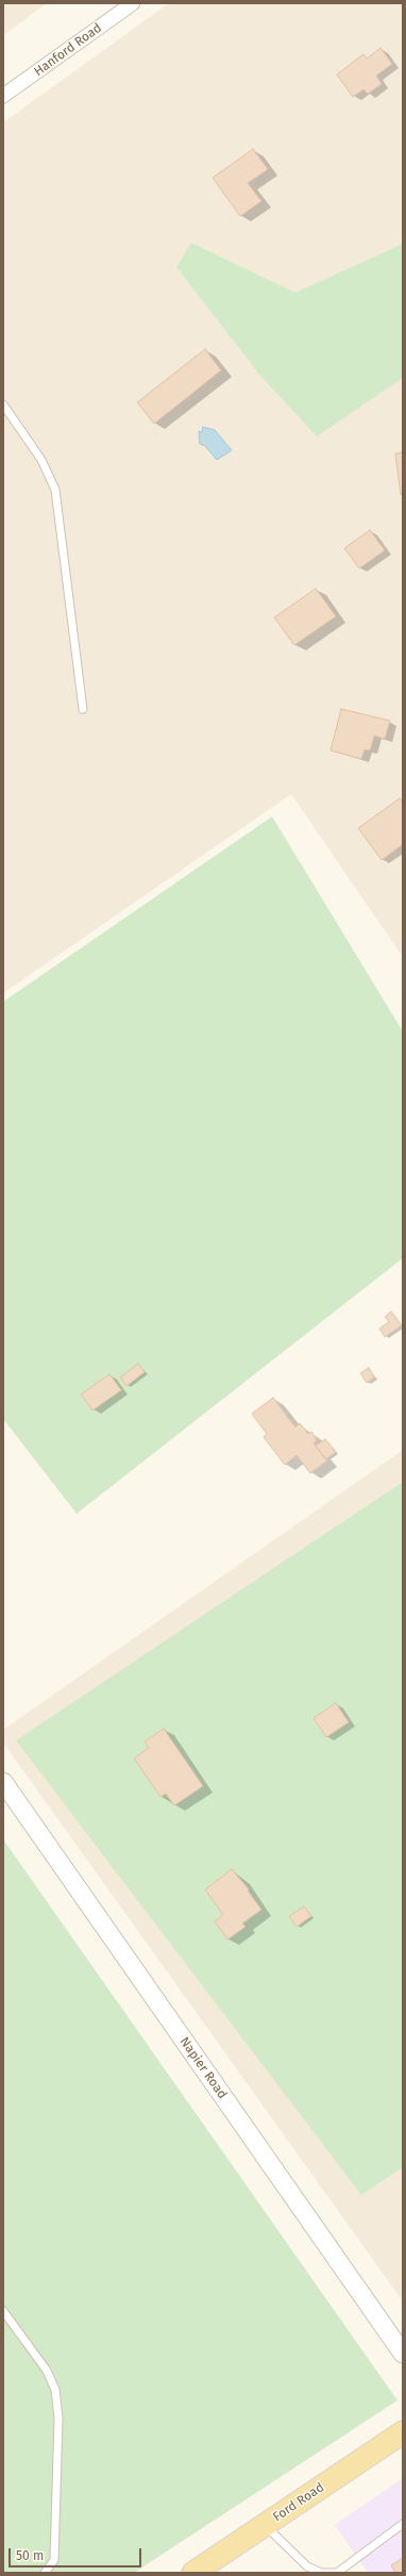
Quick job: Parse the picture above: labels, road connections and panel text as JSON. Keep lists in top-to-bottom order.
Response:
{
  "streets": {
    "main road": ["Ford Road"],
    "street": ["Hanford Road", "Napier Road"]
  },
  "scale_bar": "50 m"
}
